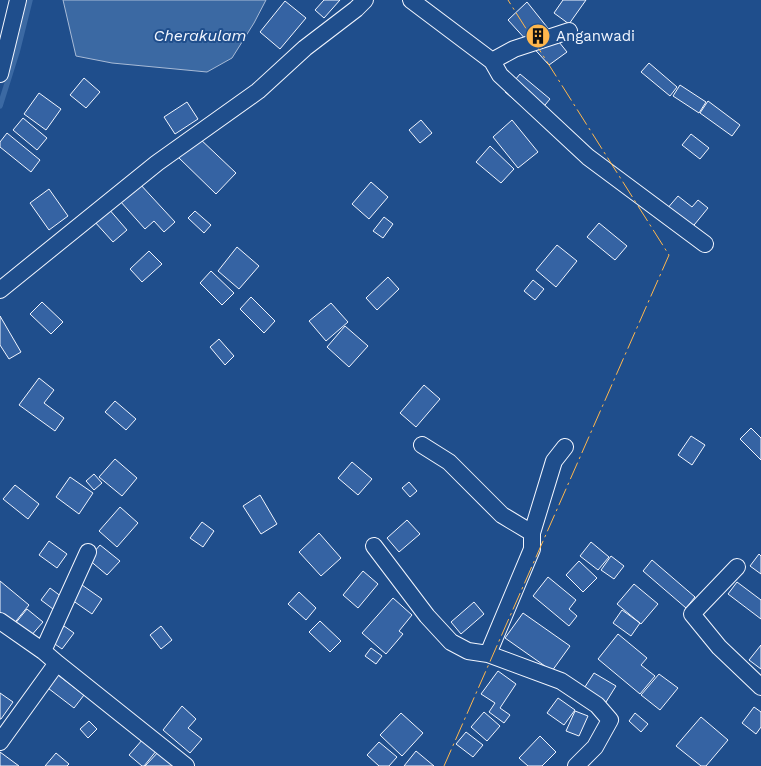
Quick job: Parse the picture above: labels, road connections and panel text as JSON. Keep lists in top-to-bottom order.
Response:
{
  "water": ["Cherakulam"],
  "places": {
    "building": ["Anganwadi"]
  }
}
